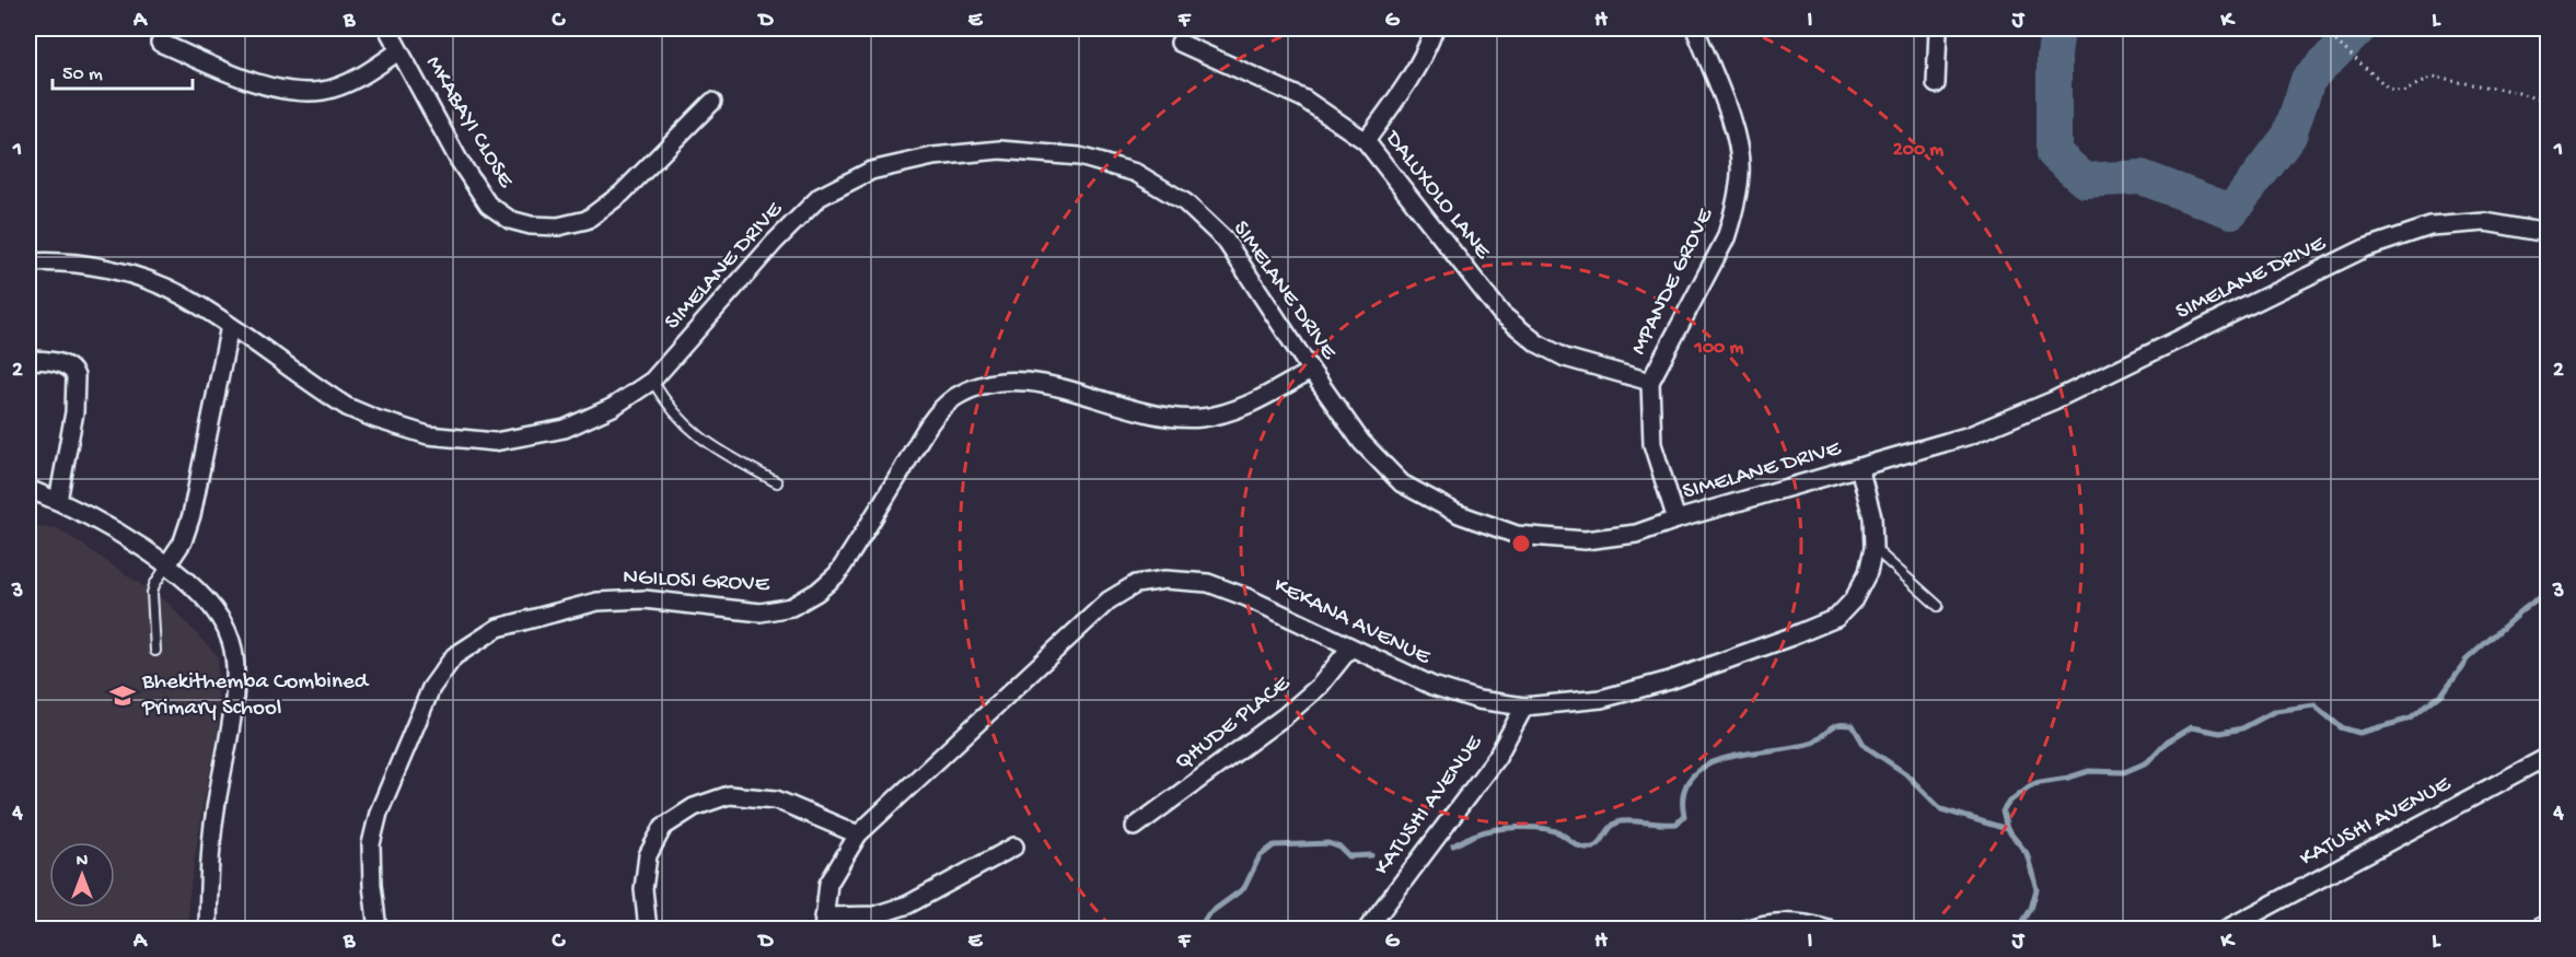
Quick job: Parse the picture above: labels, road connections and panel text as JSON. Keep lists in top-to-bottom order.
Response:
{
  "streets": {
    "street": [
      "MKABAYI CLOSE",
      "DALUXOLO LANE",
      "SIMELANE DRIVE",
      "MPANDE GROVE",
      "NGILOSI GROVE",
      "KEKANA AVENUE",
      "QHUDE PLACE",
      "KATUSHI AVENUE"
    ]
  },
  "crossings": [
    ["DALUXOLO LANE", "MPANDE GROVE"],
    ["SIMELANE DRIVE", "MPANDE GROVE"],
    ["SIMELANE DRIVE", "NGILOSI GROVE"],
    ["SIMELANE DRIVE", "KEKANA AVENUE"],
    ["KEKANA AVENUE", "QHUDE PLACE"],
    ["KEKANA AVENUE", "KATUSHI AVENUE"]
  ],
  "places": {
    "school or university": ["Bhekithemba Combined Primary School"]
  },
  "scale_bar": "50 m",
  "north": "top",
  "grid": {
    "columns": [
      "A",
      "B",
      "C",
      "D",
      "E",
      "F",
      "G",
      "H",
      "I",
      "J",
      "K",
      "L"
    ],
    "rows": [
      "1",
      "2",
      "3",
      "4"
    ]
  },
  "rings": ["200 m", "100 m"]
}
